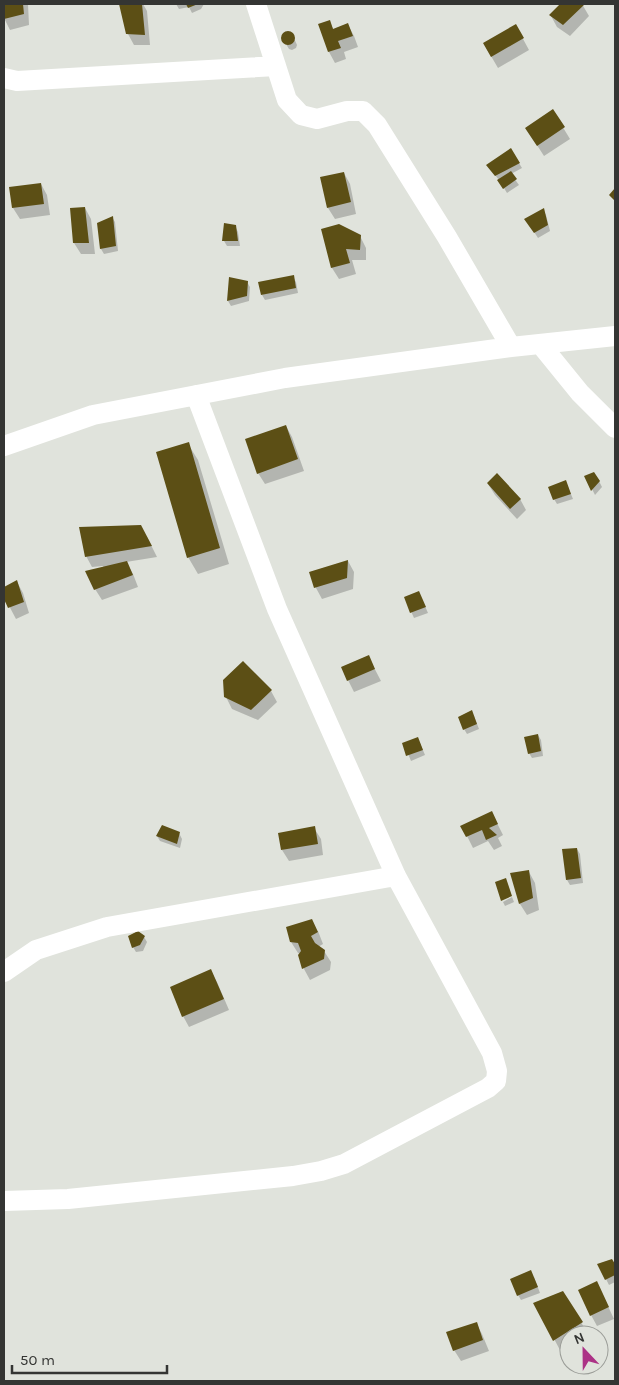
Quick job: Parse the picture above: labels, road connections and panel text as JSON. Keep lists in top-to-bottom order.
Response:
{
  "scale_bar": "50 m",
  "north": "top"
}
